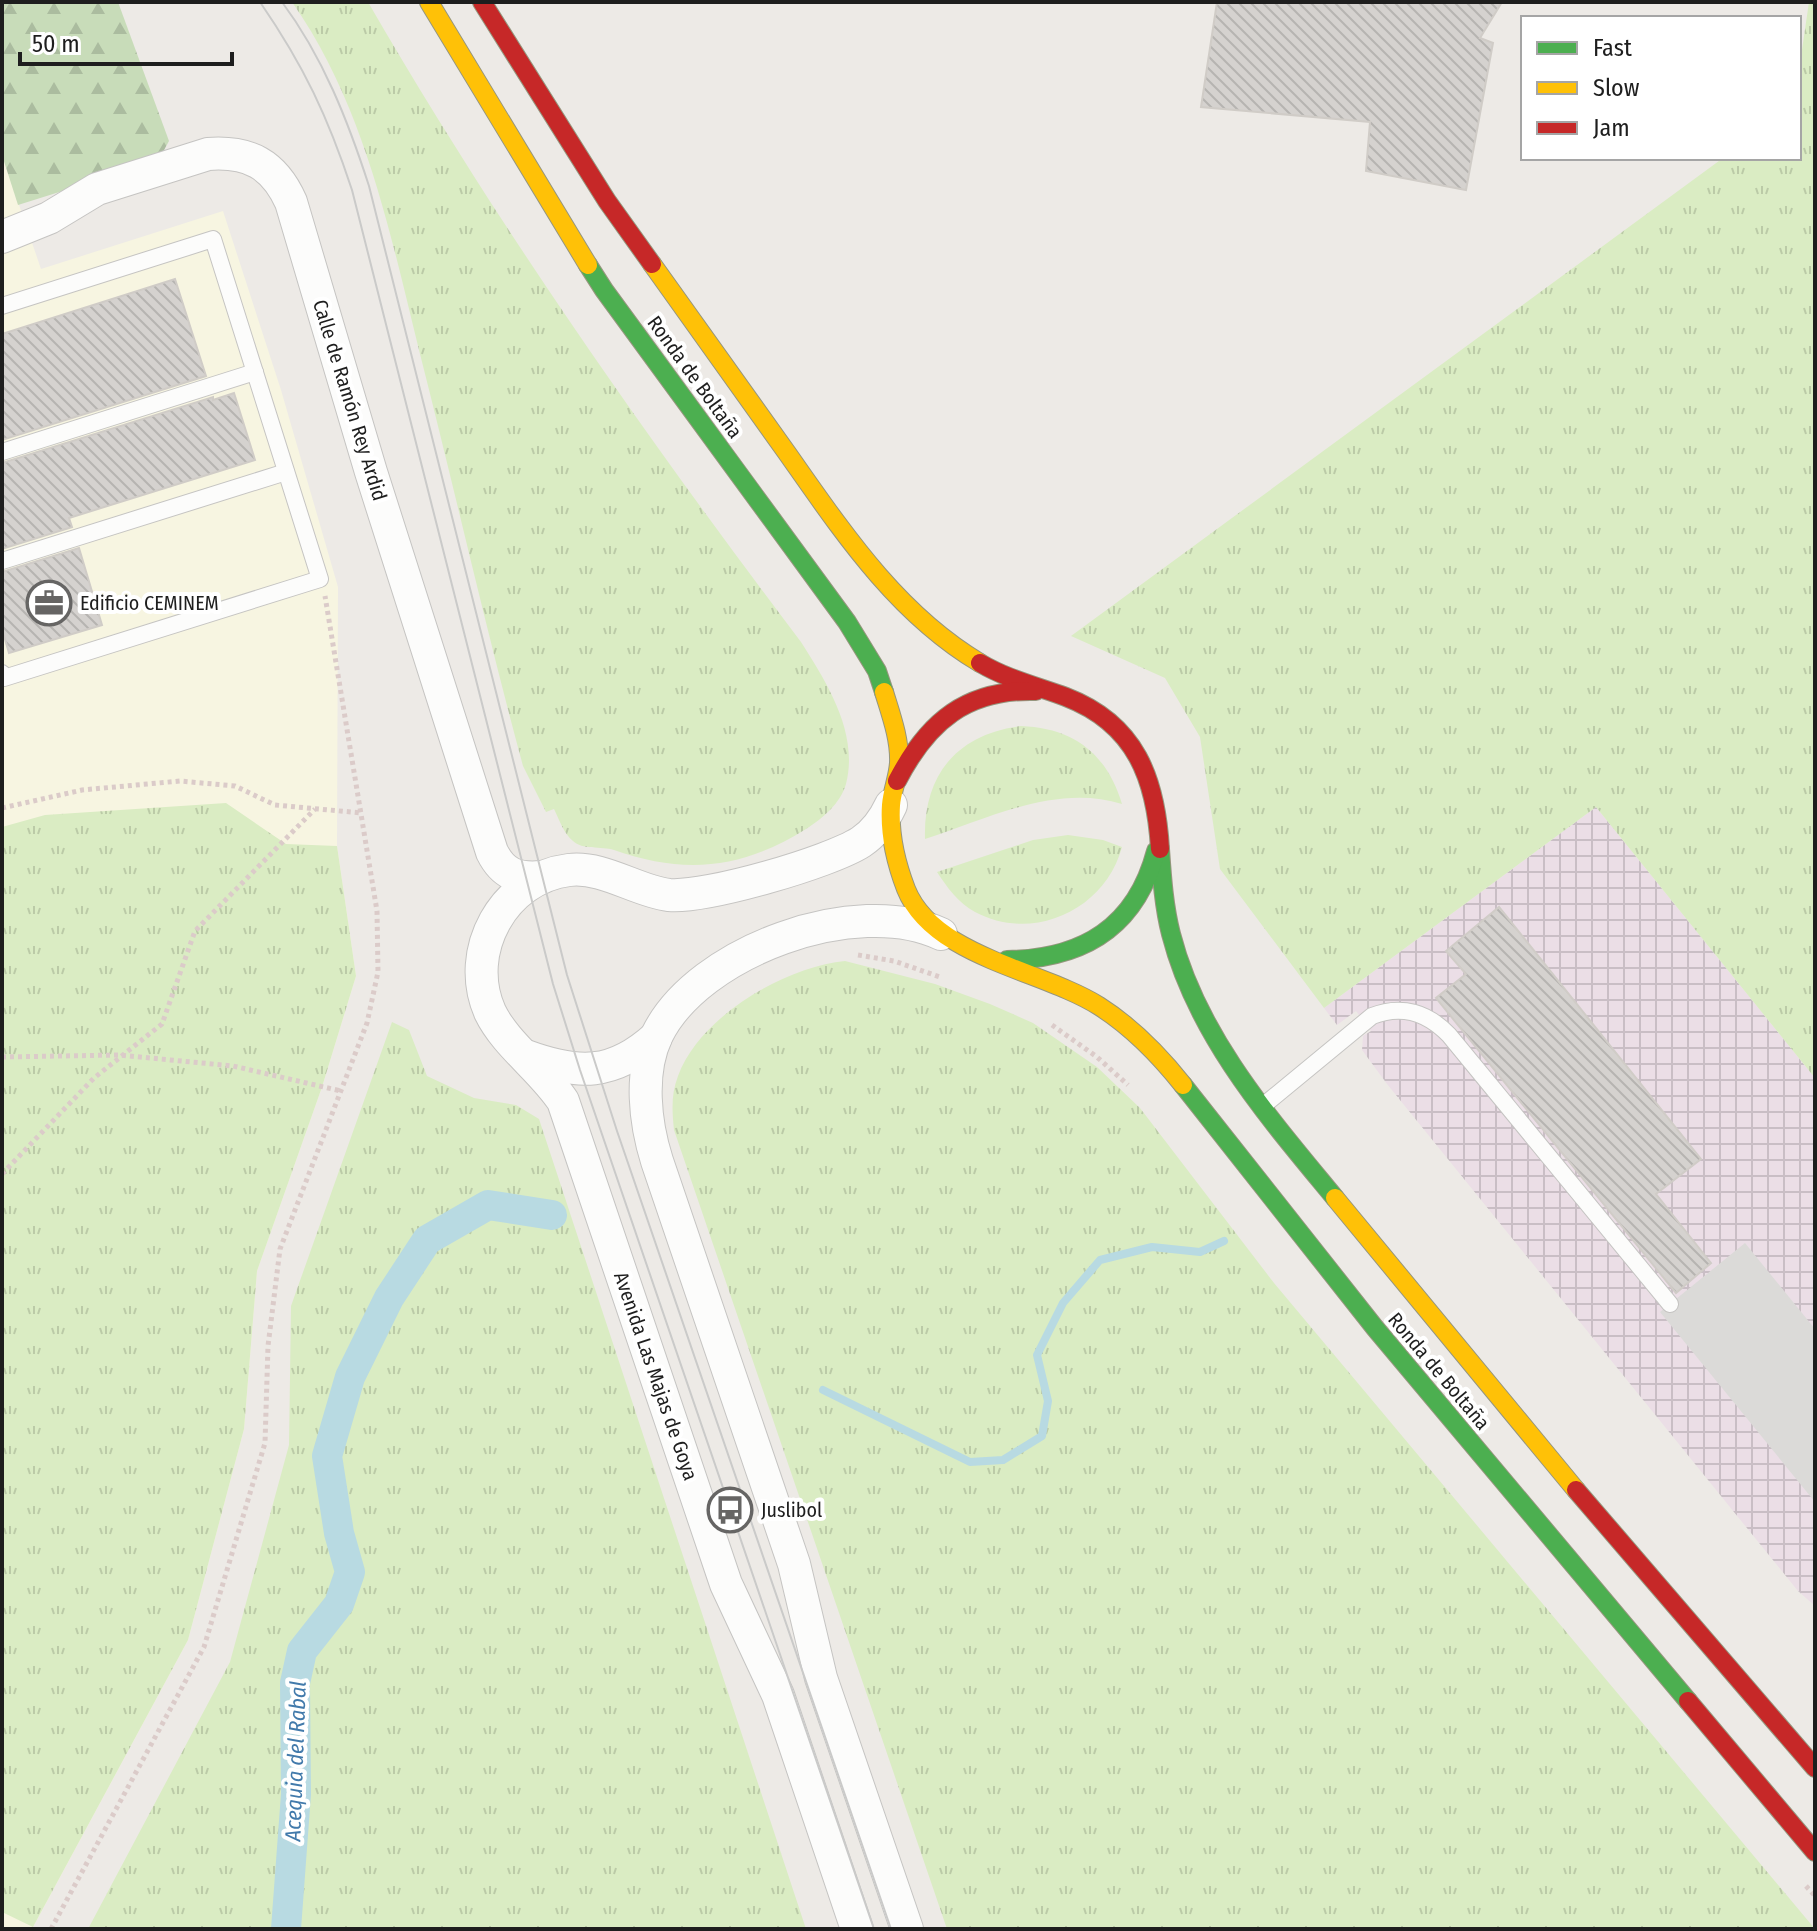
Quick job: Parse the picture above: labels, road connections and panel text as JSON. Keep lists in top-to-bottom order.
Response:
{
  "streets": {
    "main road": ["Ronda de Boltaña"],
    "street": ["Calle de Ramón Rey Ardid", "Avenida Las Majas de Goya"]
  },
  "crossings": [
    ["Ronda de Boltaña", "Avenida Las Majas de Goya"],
    ["Calle de Ramón Rey Ardid", "Avenida Las Majas de Goya"]
  ],
  "water": ["Acequia del Rabal"],
  "places": {
    "office": ["Edificio CEMINEM"],
    "bus stop": ["Juslibol"]
  },
  "legend": ["Fast", "Slow", "Jam"],
  "scale_bar": "50 m"
}
